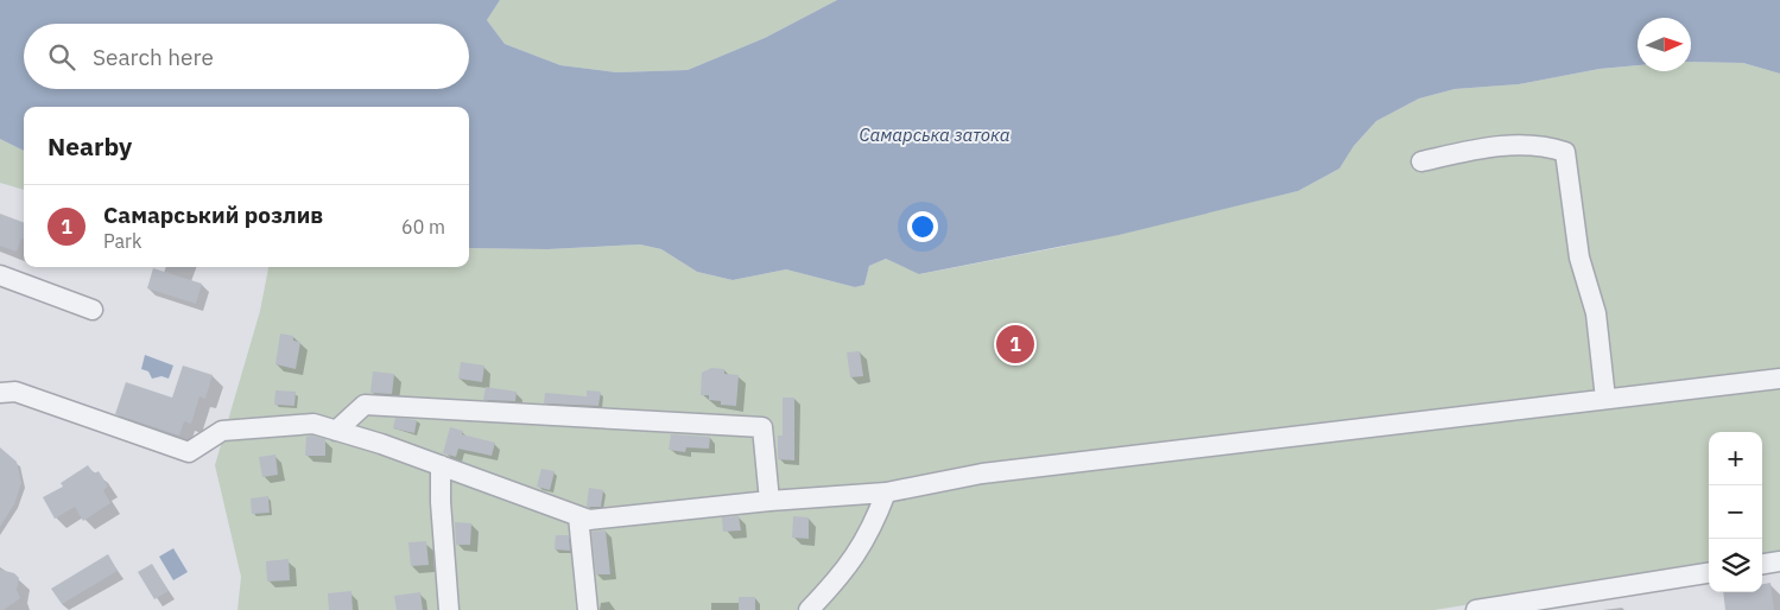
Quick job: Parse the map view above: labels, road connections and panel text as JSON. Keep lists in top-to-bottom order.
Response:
{
  "water": ["Самарська затока"],
  "north": "right",
  "page": {
    "search": "Search here",
    "heading": "Nearby",
    "list": [
      {
        "mark": "1",
        "name": "Самарський розлив",
        "note": "Park",
        "value": "60 m"
      }
    ],
    "pins": "1",
    "map_buttons": ["+", "−"]
  }
}
